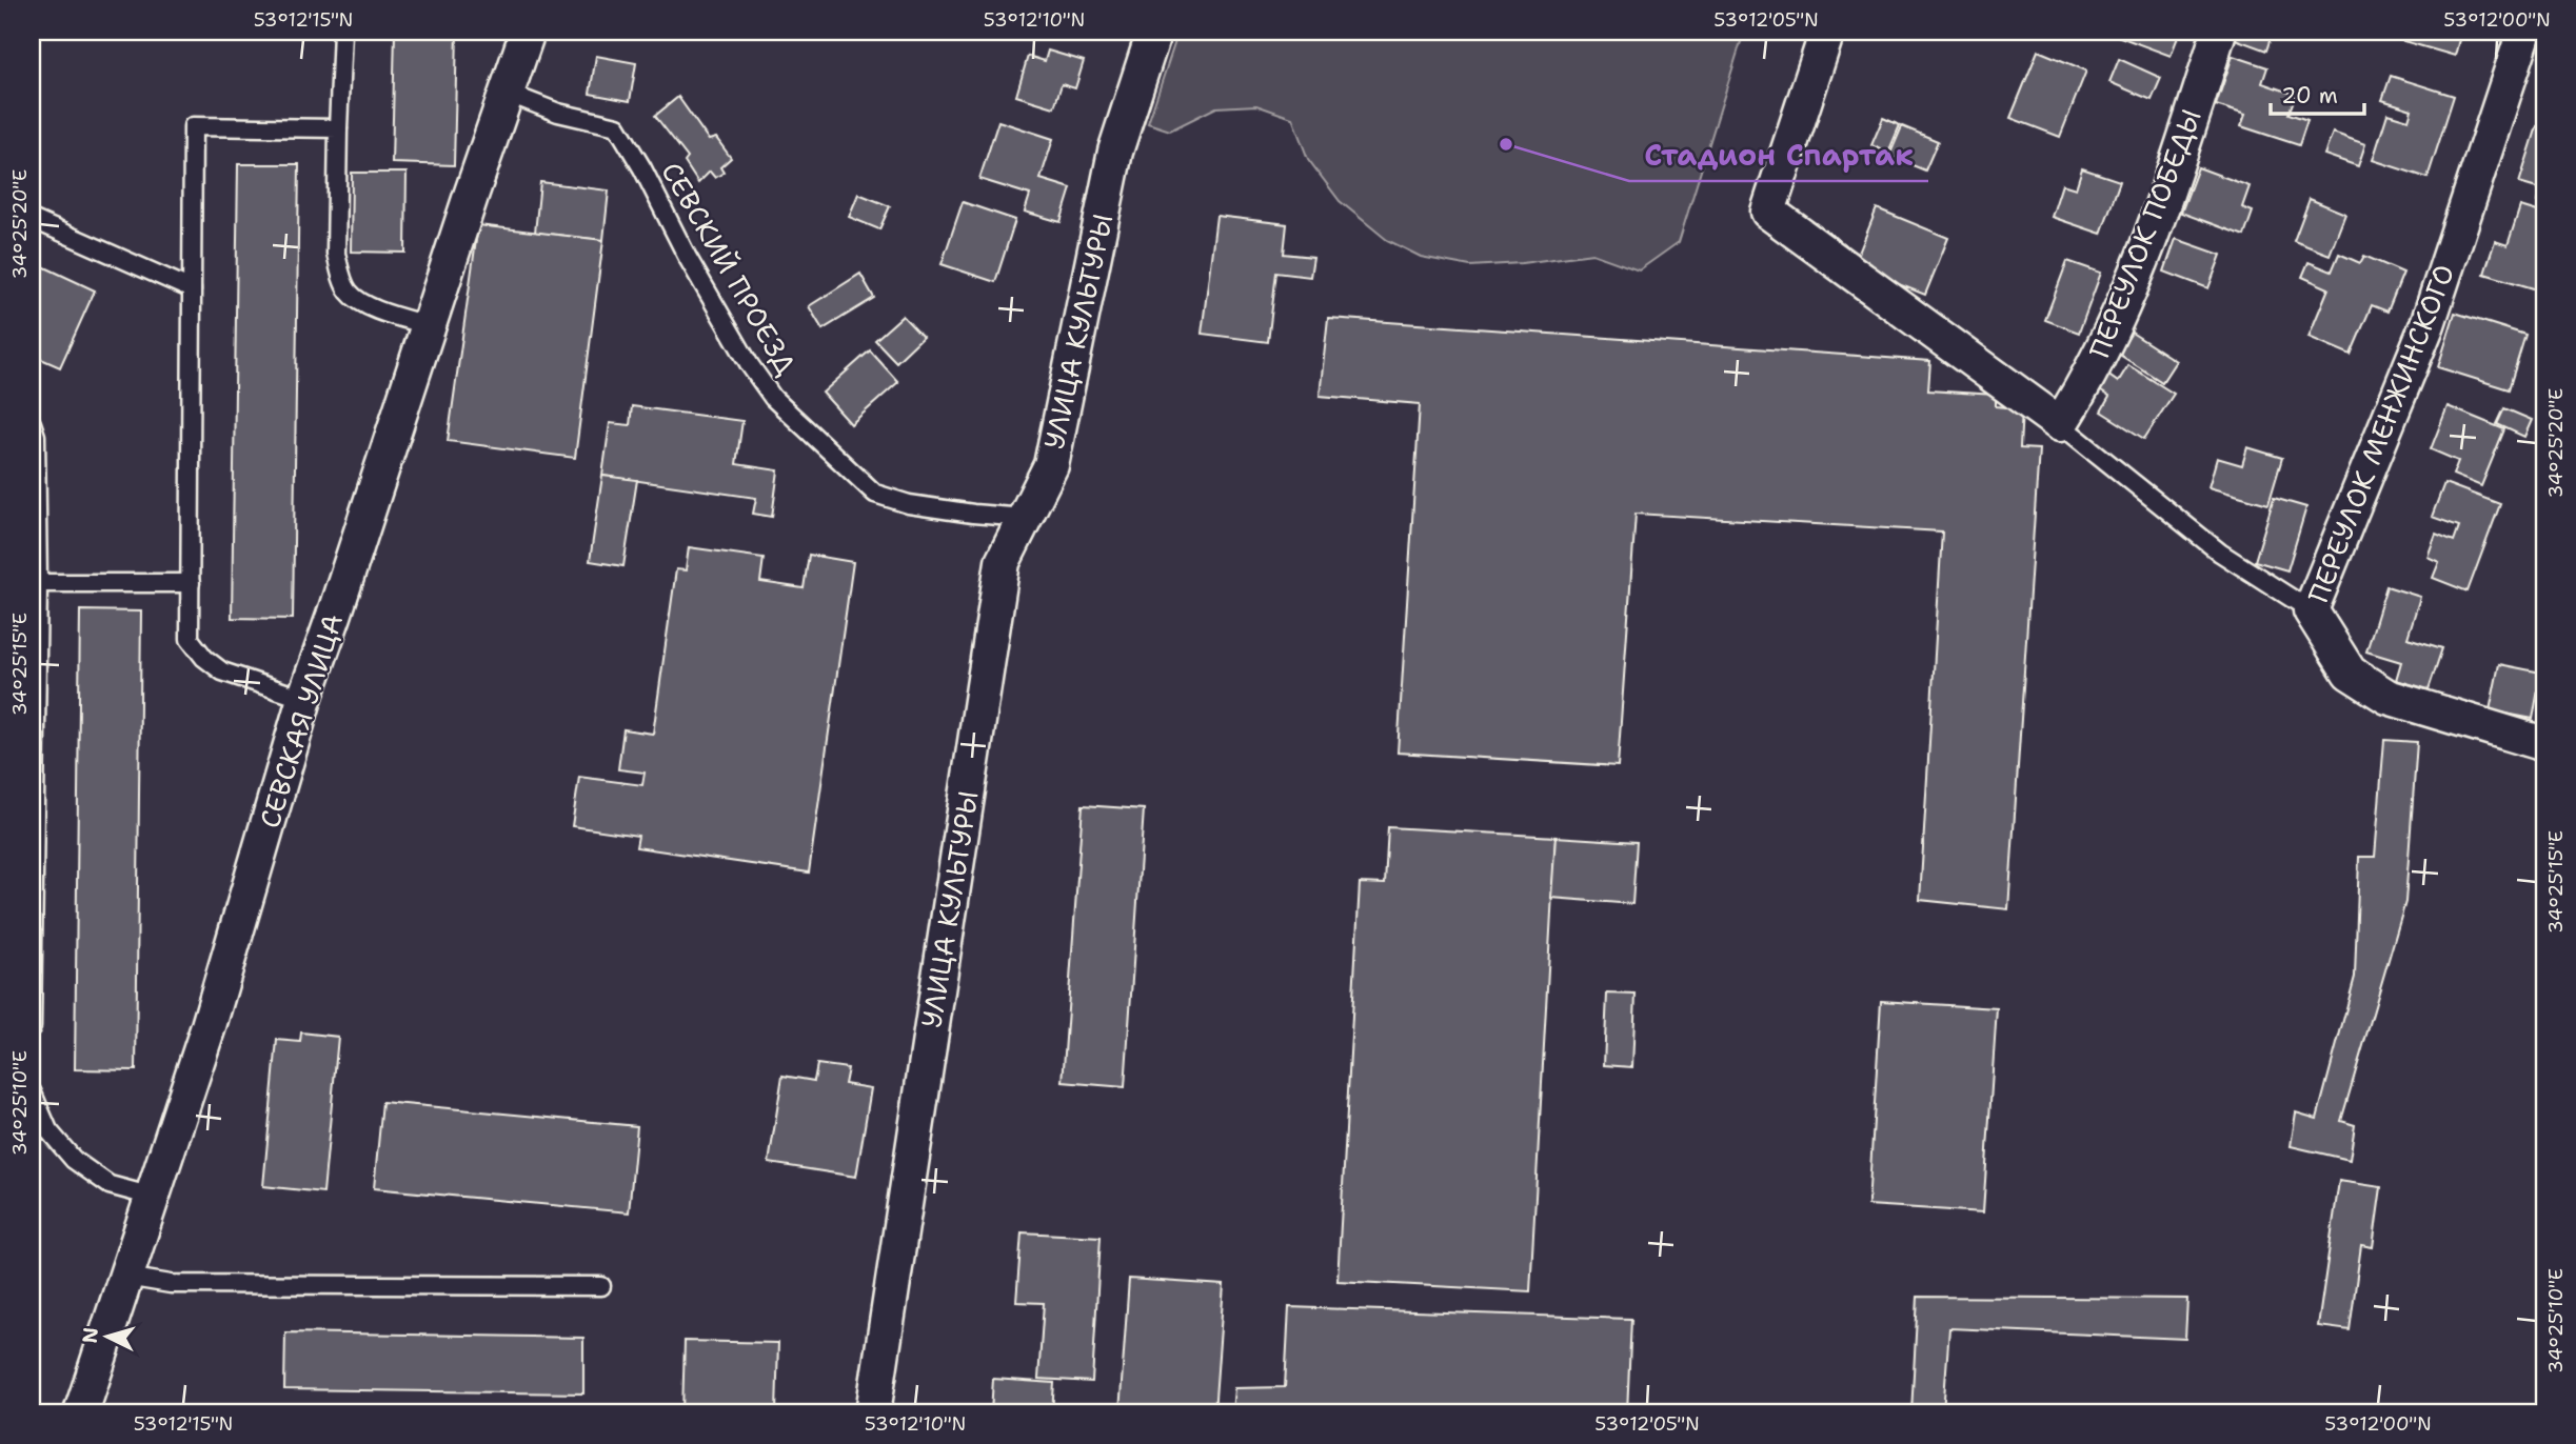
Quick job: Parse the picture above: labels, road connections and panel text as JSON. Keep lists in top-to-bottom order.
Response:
{
  "streets": {
    "street": [
      "ПЕРЕУЛОК ПОБЕДЫ",
      "УЛИЦА КУЛЬТУРЫ",
      "ПЕРЕУЛОК МЕНЖИНСКОГО",
      "СЕВСКАЯ УЛИЦА"
    ],
    "lane": ["СЕВСКИЙ ПРОЕЗД"]
  },
  "crossings": [
    ["СЕВСКИЙ ПРОЕЗД", "УЛИЦА КУЛЬТУРЫ"],
    ["СЕВСКИЙ ПРОЕЗД", "СЕВСКАЯ УЛИЦА"]
  ],
  "places": ["Стадион Спартак"],
  "scale_bar": "20 m",
  "north": "left",
  "coordinates": [
    "53°12'15\"N",
    "53°12'10\"N",
    "53°12'05\"N",
    "53°12'00\"N",
    "34°25'20\"E",
    "34°25'15\"E",
    "34°25'10\"E"
  ]
}
